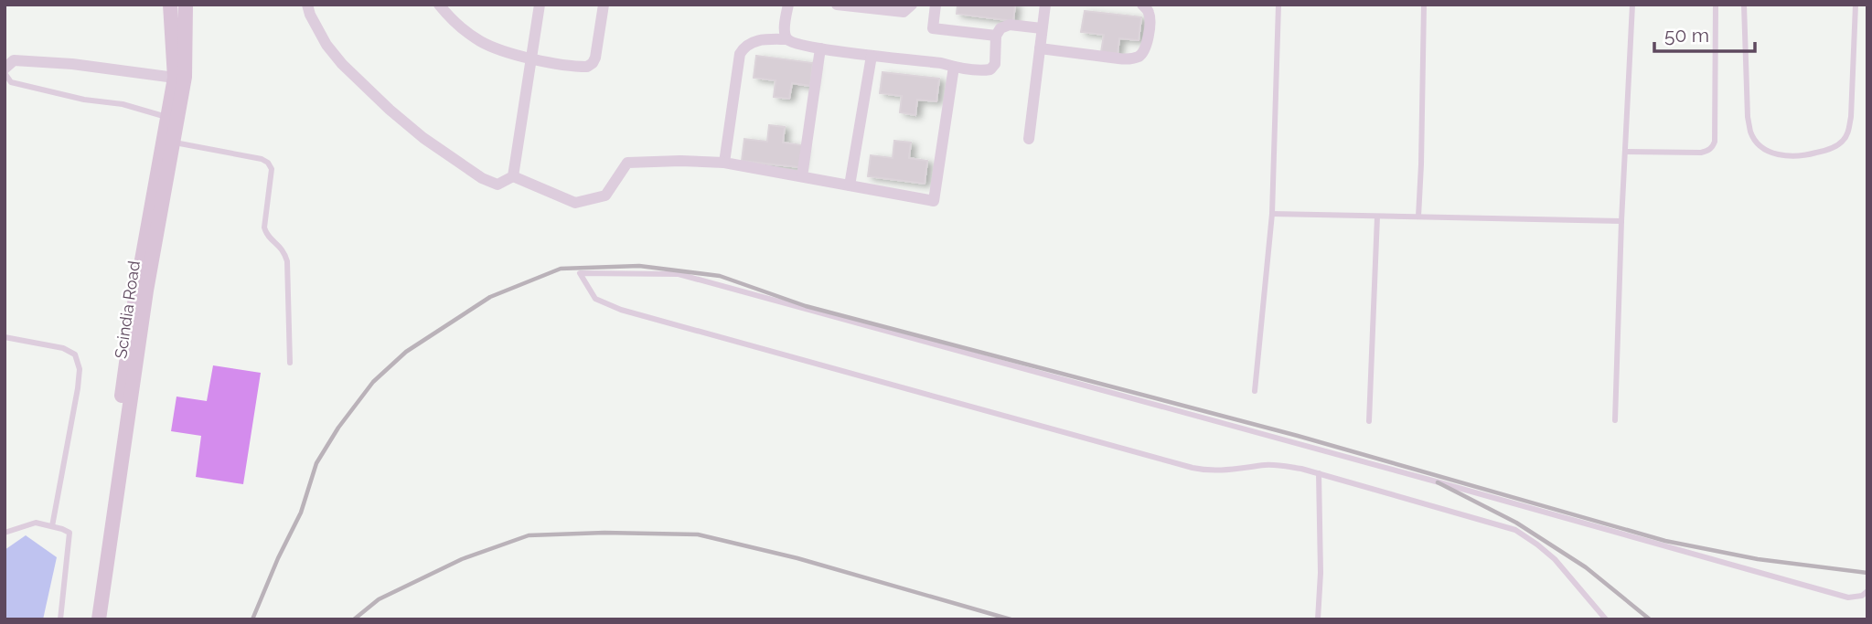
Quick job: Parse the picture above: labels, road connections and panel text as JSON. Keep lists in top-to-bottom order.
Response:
{
  "streets": {
    "main road": ["Scindia Road"]
  },
  "scale_bar": "50 m"
}
